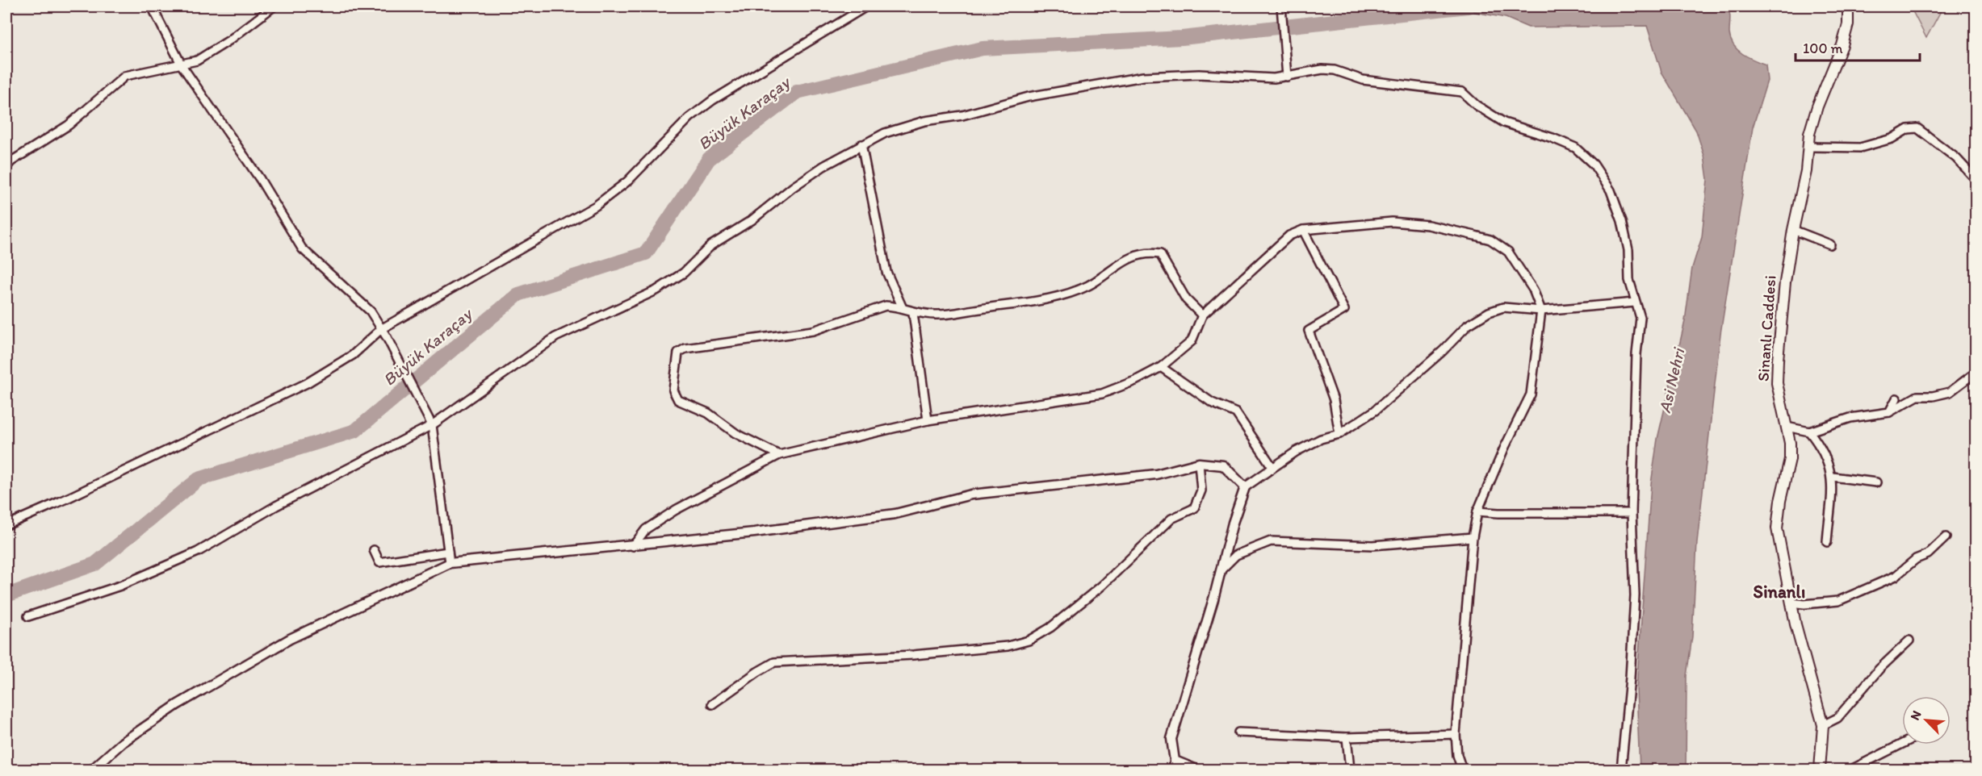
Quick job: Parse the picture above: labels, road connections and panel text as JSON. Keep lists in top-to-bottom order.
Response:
{
  "streets": {
    "main road": ["Sinanlı Caddesi"]
  },
  "districts": ["Sinanlı"],
  "water": ["Büyük Karaçay", "Asi Nehri"],
  "scale_bar": "100 m",
  "north": "top left"
}
